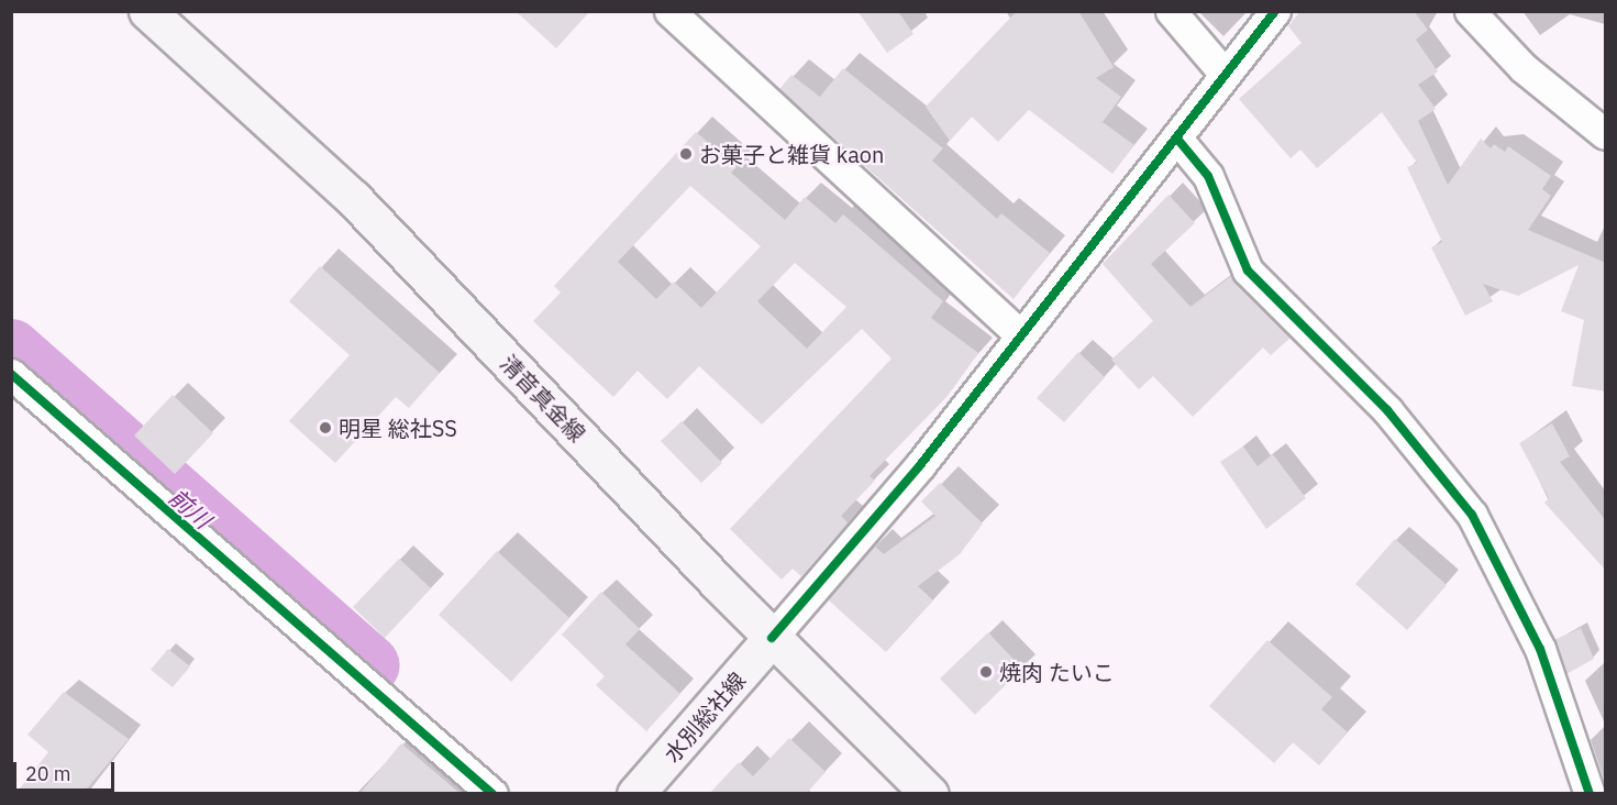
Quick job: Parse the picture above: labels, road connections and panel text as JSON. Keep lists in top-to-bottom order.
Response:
{
  "streets": {
    "main road": ["清音真金線", "水別総社線"]
  },
  "crossings": [
    ["清音真金線", "水別総社線"]
  ],
  "water": ["前川"],
  "places": ["お菓子と雑貨 kaon", "明星 総社SS", "焼肉 たいこ"],
  "scale_bar": "20 m"
}
